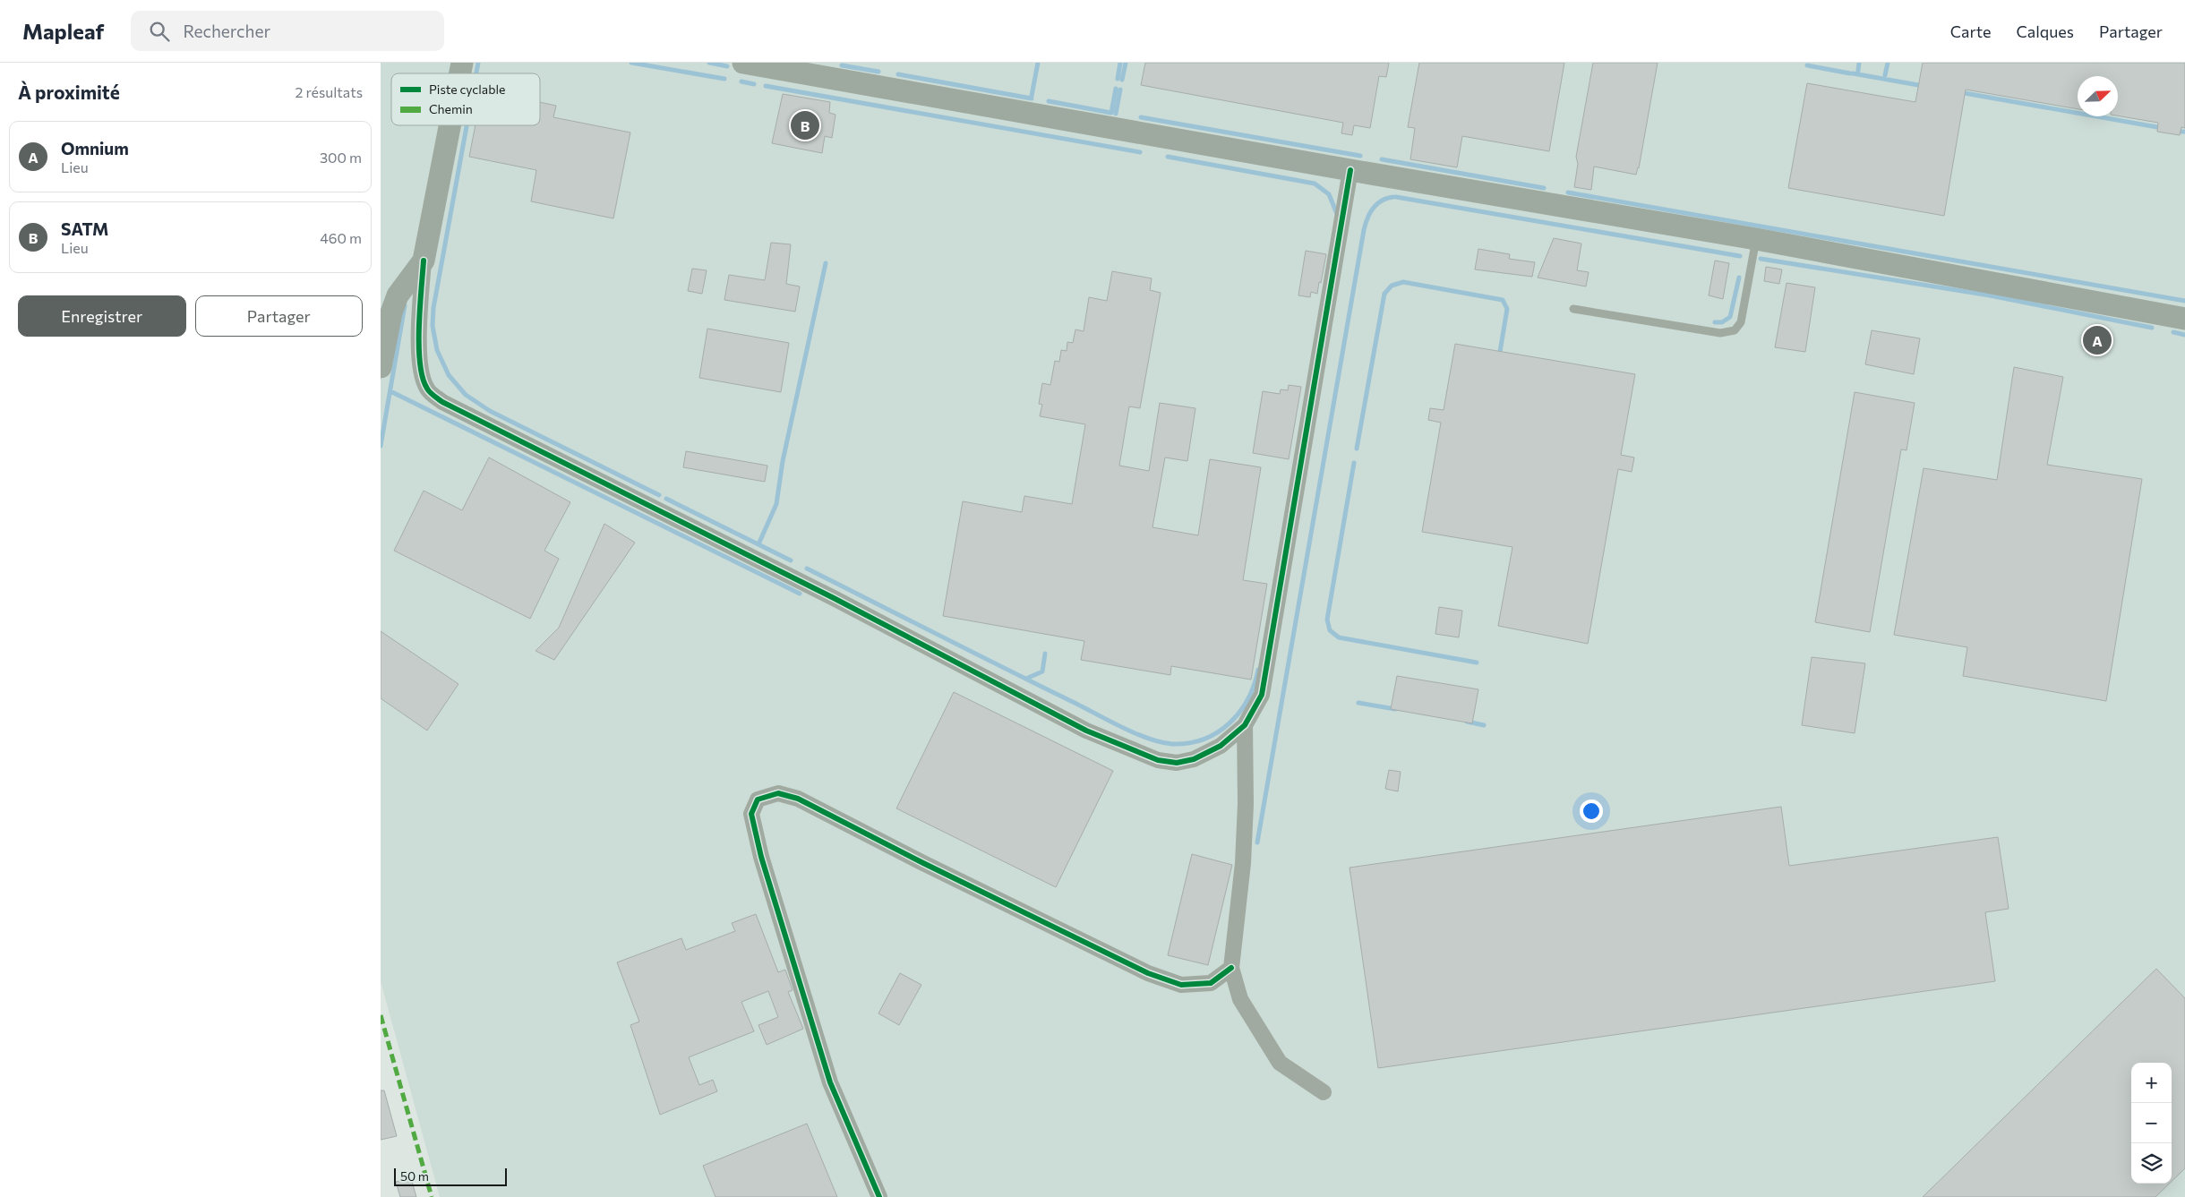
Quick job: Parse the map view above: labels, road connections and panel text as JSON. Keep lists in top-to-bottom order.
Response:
{
  "legend": ["Piste cyclable", "Chemin"],
  "scale_bar": "50 m",
  "north": "top right",
  "page": {
    "header": "Mapleaf",
    "search": "Rechercher",
    "nav": ["Carte", "Calques", "Partager"],
    "heading": ["À proximité", "2 résultats"],
    "pins": ["B", "A"],
    "list": [
      {
        "mark": "A",
        "name": "Omnium",
        "note": "Lieu",
        "value": "300 m"
      },
      {
        "mark": "B",
        "name": "SATM",
        "note": "Lieu",
        "value": "460 m"
      }
    ],
    "buttons": ["Enregistrer", "Partager"],
    "map_buttons": ["+", "−"],
    "scale": "50 m"
  }
}
